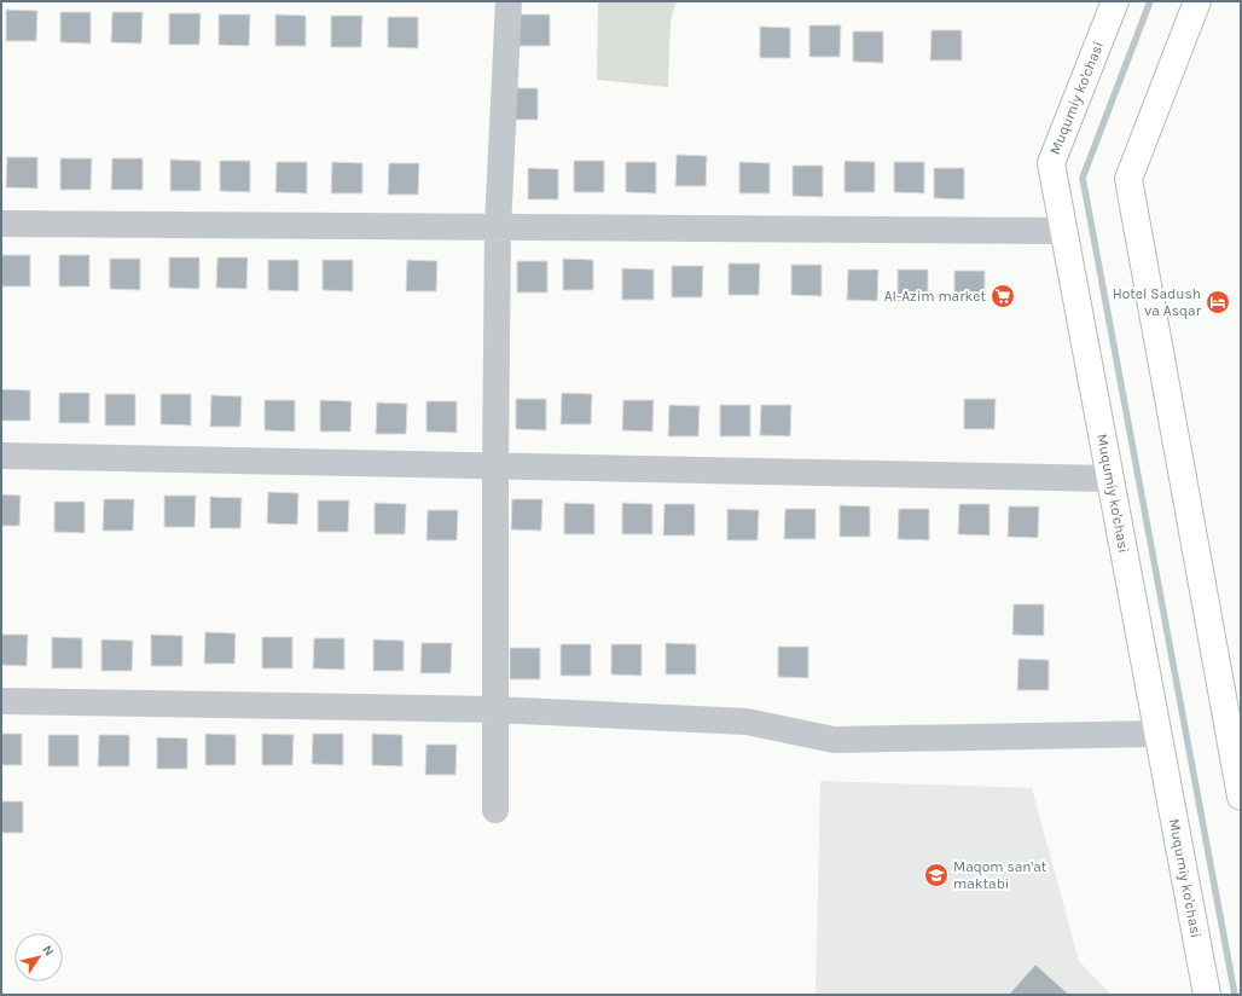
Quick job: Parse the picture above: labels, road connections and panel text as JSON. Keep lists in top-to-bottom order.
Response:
{
  "streets": {
    "main road": ["Muqumiy ko'chasi"]
  },
  "places": {
    "supermarket": ["Al-Azim market"],
    "hotel": ["Hotel Sadush va Asqar"],
    "school or university": ["Maqom san'at maktabi"]
  },
  "north": "top right"
}
